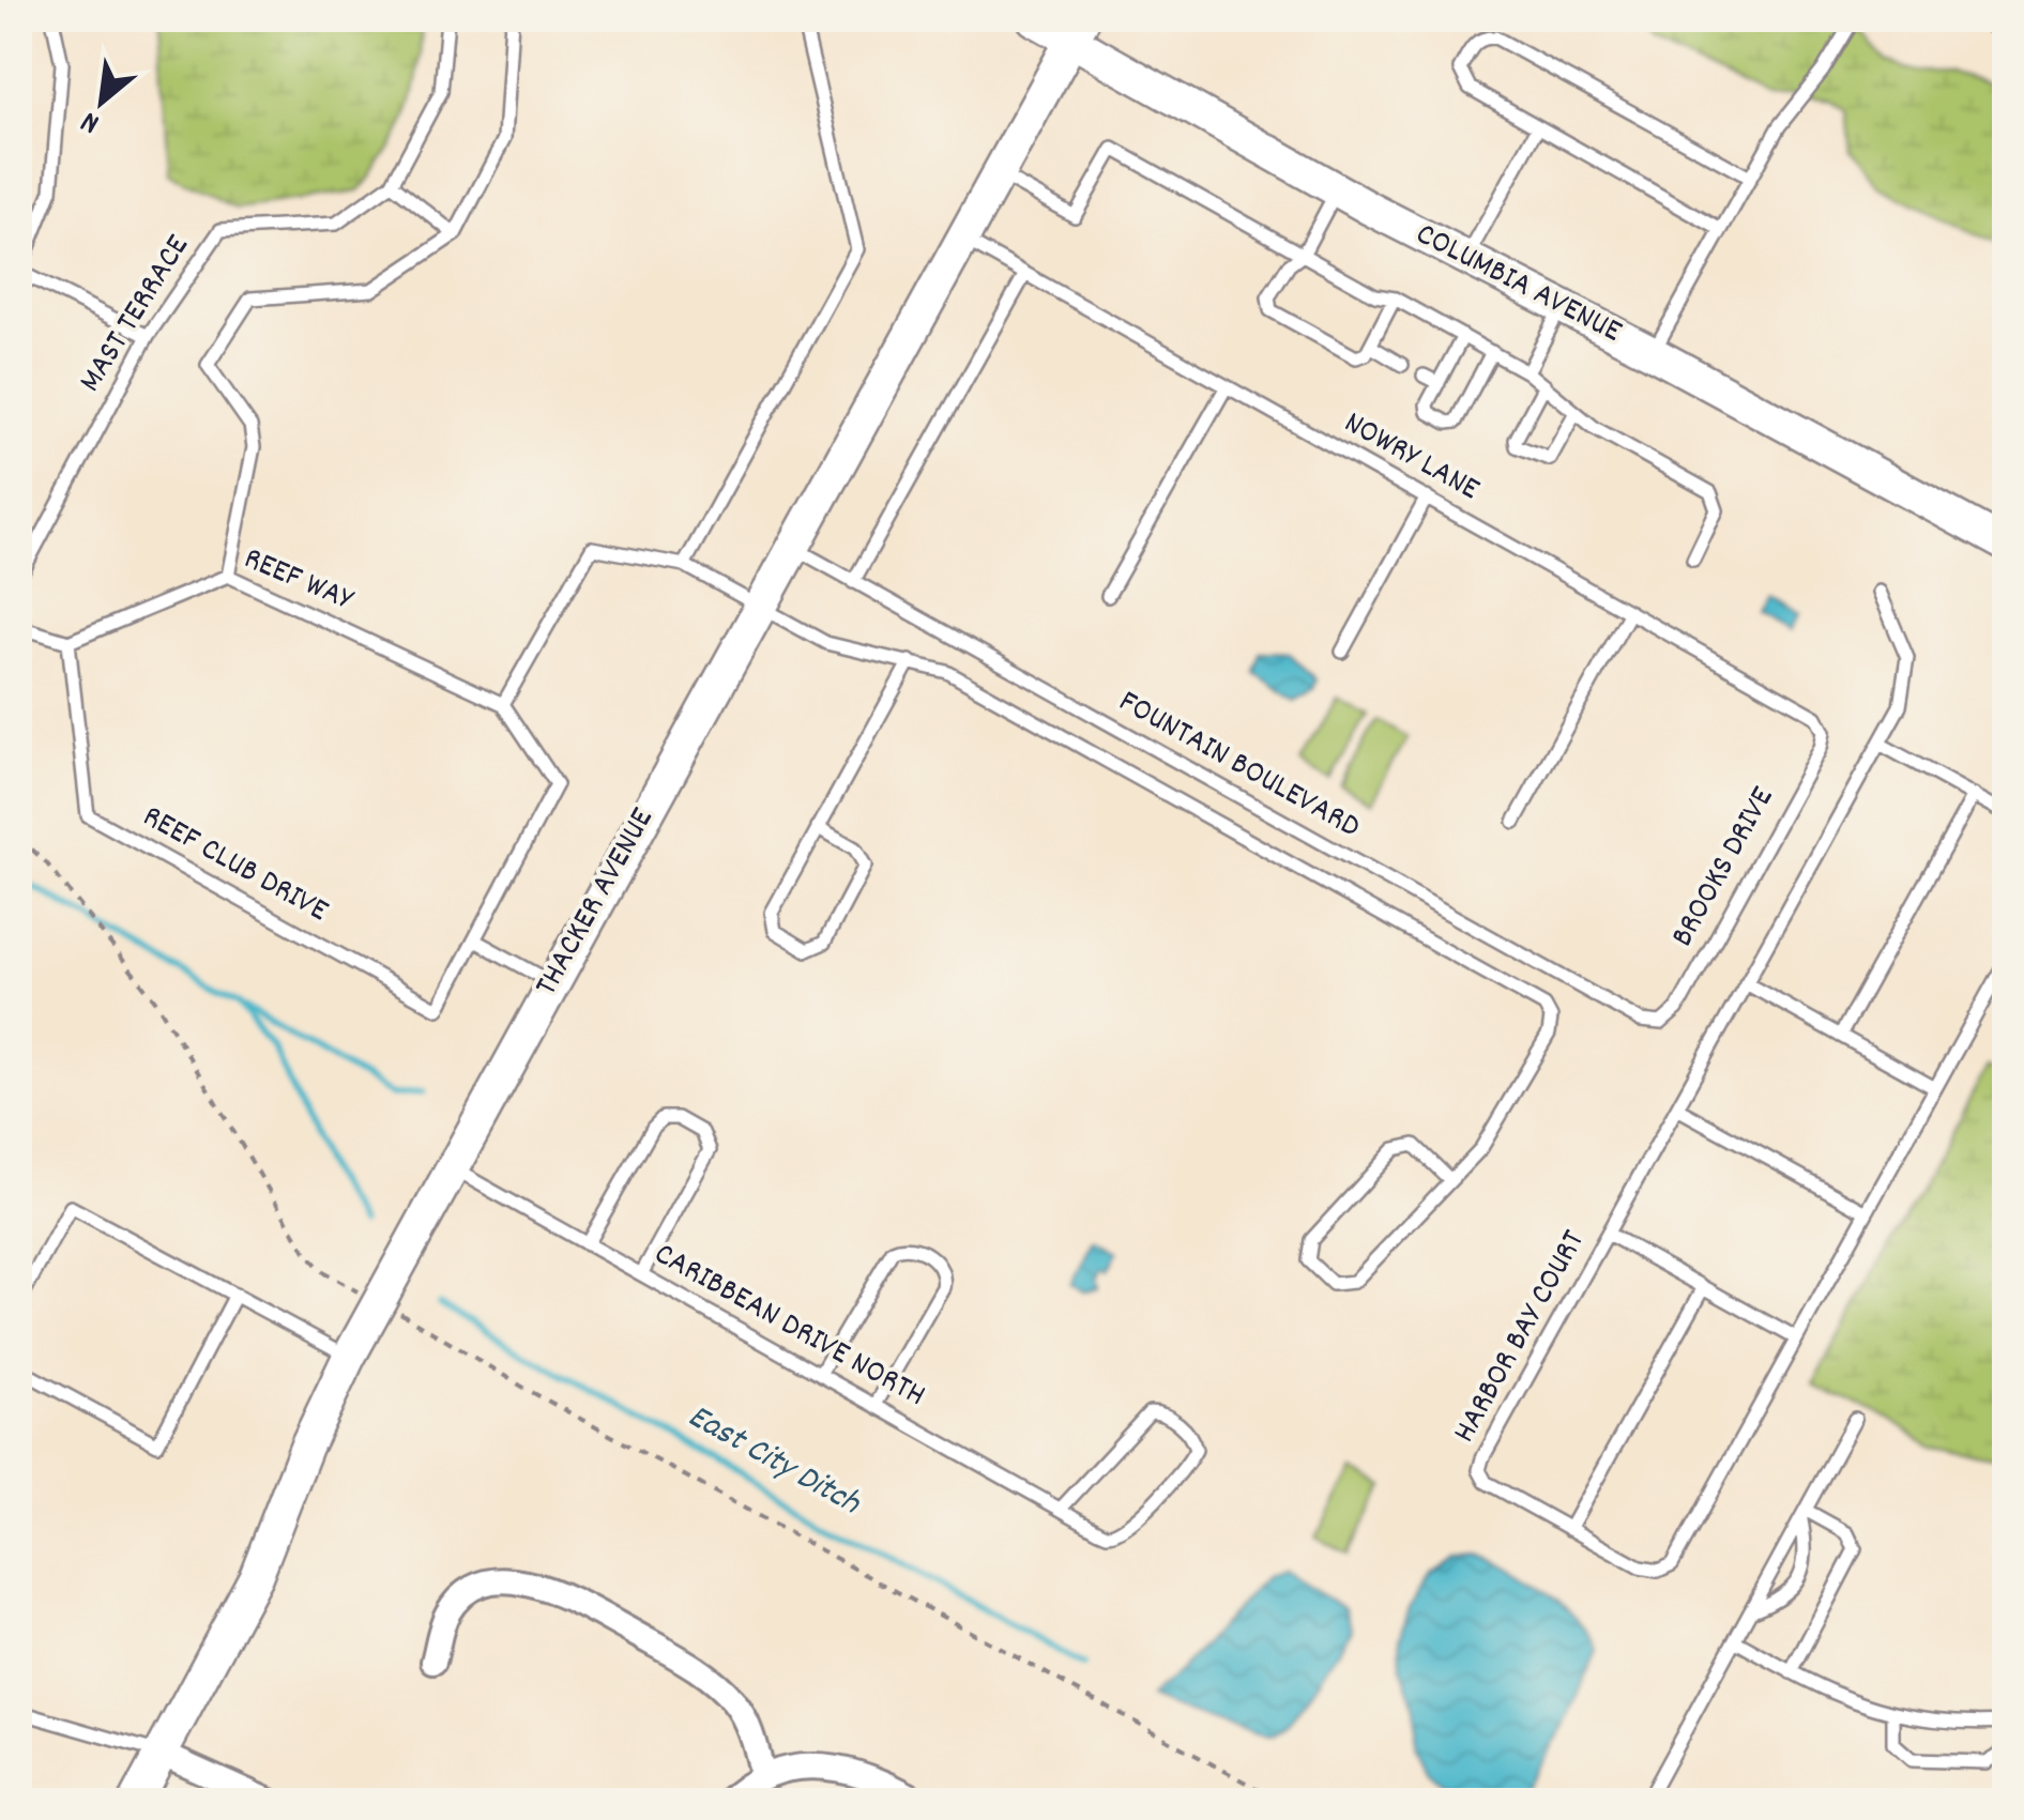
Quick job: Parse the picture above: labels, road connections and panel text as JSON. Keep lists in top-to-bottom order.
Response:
{
  "streets": {
    "street": ["COLUMBIA AVENUE", "THACKER AVENUE"],
    "lane": [
      "MAST TERRACE",
      "NOWRY LANE",
      "REEF WAY",
      "FOUNTAIN BOULEVARD",
      "REEF CLUB DRIVE",
      "BROOKS DRIVE",
      "CARIBBEAN DRIVE NORTH",
      "HARBOR BAY COURT"
    ]
  },
  "crossings": [
    ["COLUMBIA AVENUE", "THACKER AVENUE"],
    ["NOWRY LANE", "BROOKS DRIVE"],
    ["NOWRY LANE", "THACKER AVENUE"],
    ["REEF WAY", "REEF CLUB DRIVE"],
    ["FOUNTAIN BOULEVARD", "BROOKS DRIVE"],
    ["FOUNTAIN BOULEVARD", "THACKER AVENUE"],
    ["THACKER AVENUE", "CARIBBEAN DRIVE NORTH"]
  ],
  "water": ["East City Ditch"],
  "north": "bottom left"
}
